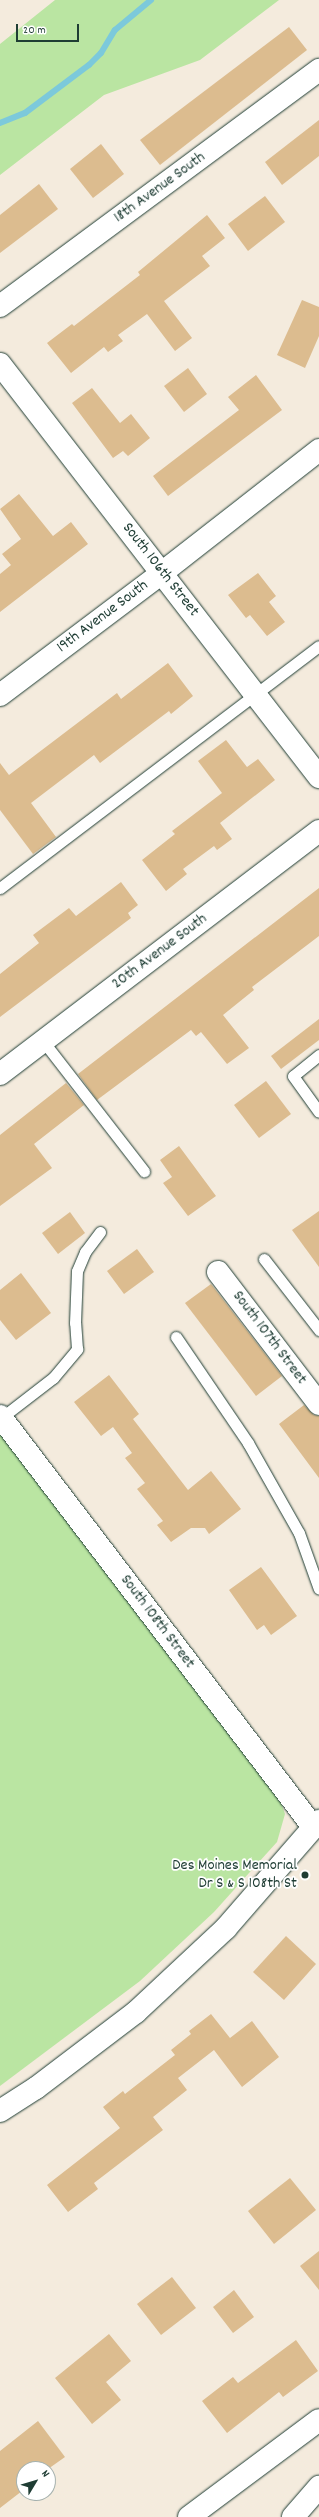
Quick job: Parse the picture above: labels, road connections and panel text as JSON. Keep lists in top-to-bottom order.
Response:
{
  "streets": {
    "street": [
      "18th Avenue South",
      "South 106th Street",
      "19th Avenue South",
      "20th Avenue South",
      "South 107th Street",
      "South 108th Street"
    ]
  },
  "crossings": [
    ["South 106th Street", "19th Avenue South"]
  ],
  "places": ["Des Moines Memorial Dr S & S 108th St"],
  "scale_bar": "20 m",
  "north": "top right"
}
